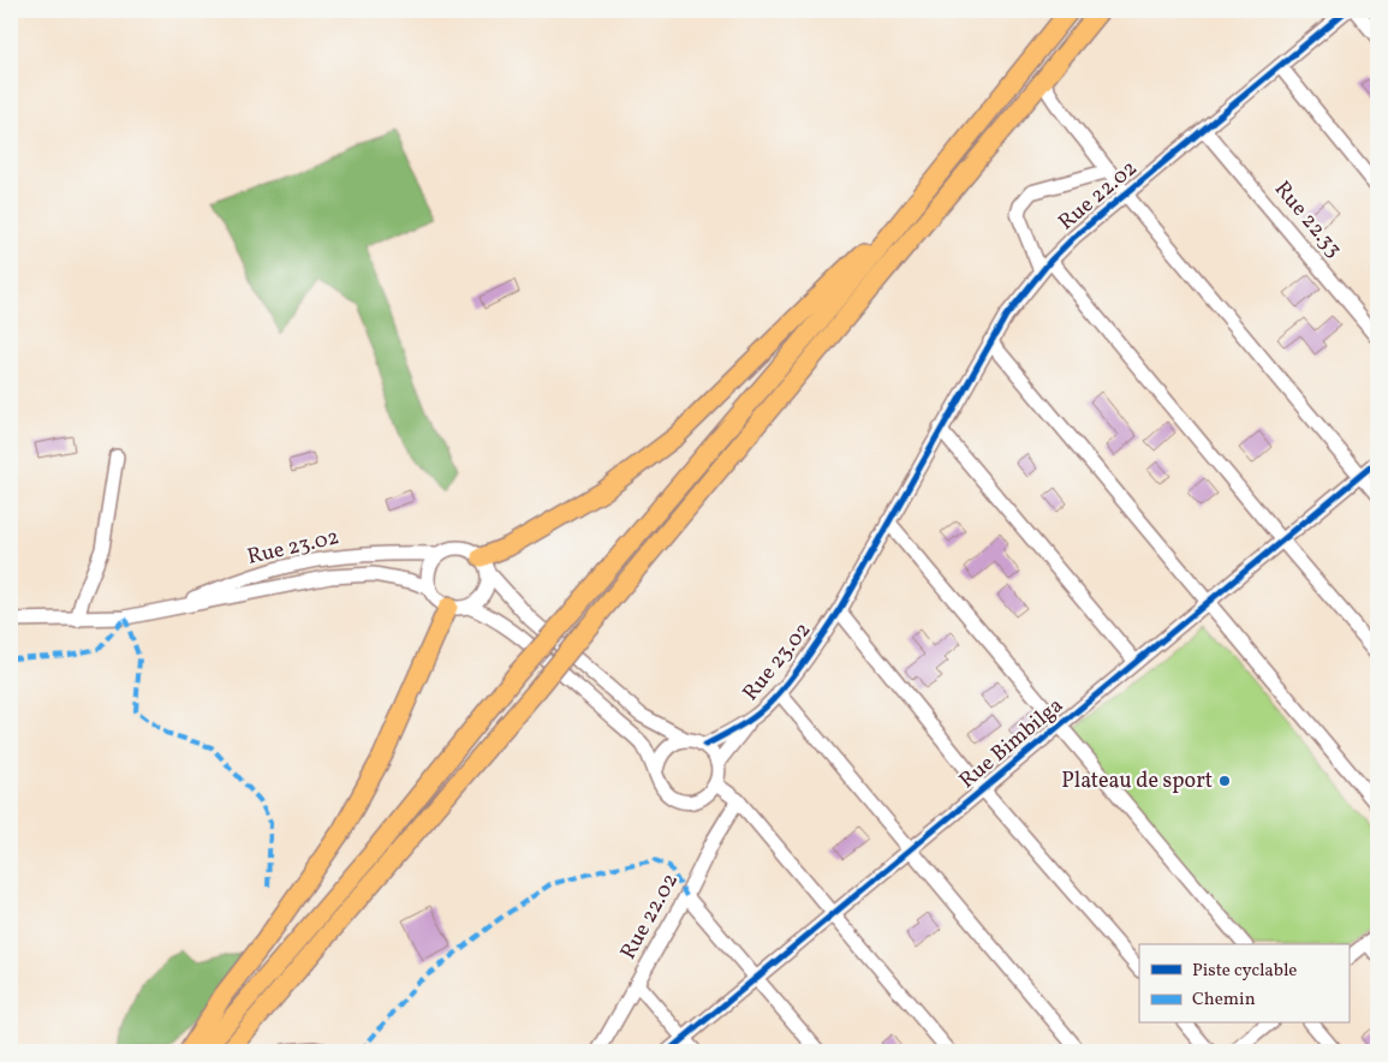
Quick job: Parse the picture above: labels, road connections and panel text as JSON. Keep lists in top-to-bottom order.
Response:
{
  "streets": {
    "street": [
      "Rue 22.02",
      "Rue 22.33",
      "Rue 23.02",
      "Rue Bimbilga"
    ]
  },
  "crossings": [
    ["Rue 22.02", "Rue 22.33"],
    ["Rue 22.02", "Rue 23.02"]
  ],
  "places": ["Plateau de sport"],
  "legend": ["Piste cyclable", "Chemin"]
}
